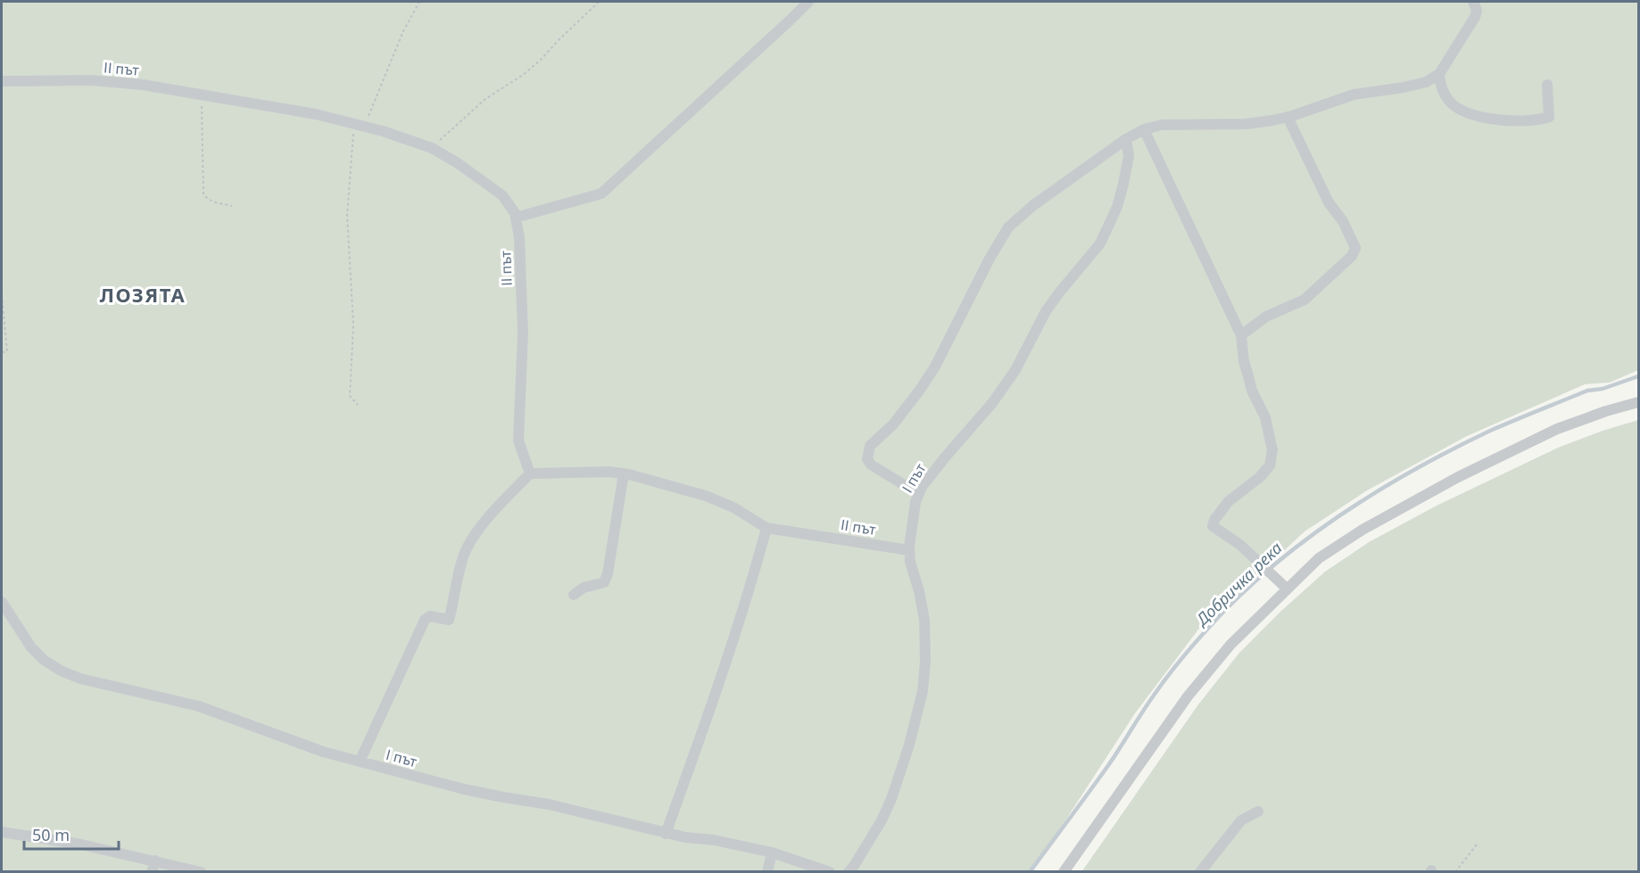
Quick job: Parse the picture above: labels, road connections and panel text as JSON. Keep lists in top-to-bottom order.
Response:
{
  "streets": {
    "street": ["ІІ път", "І път"]
  },
  "crossings": [
    ["ІІ път", "І път"]
  ],
  "districts": ["ЛОЗЯТА"],
  "water": ["Добричка река"],
  "scale_bar": "50 m"
}
